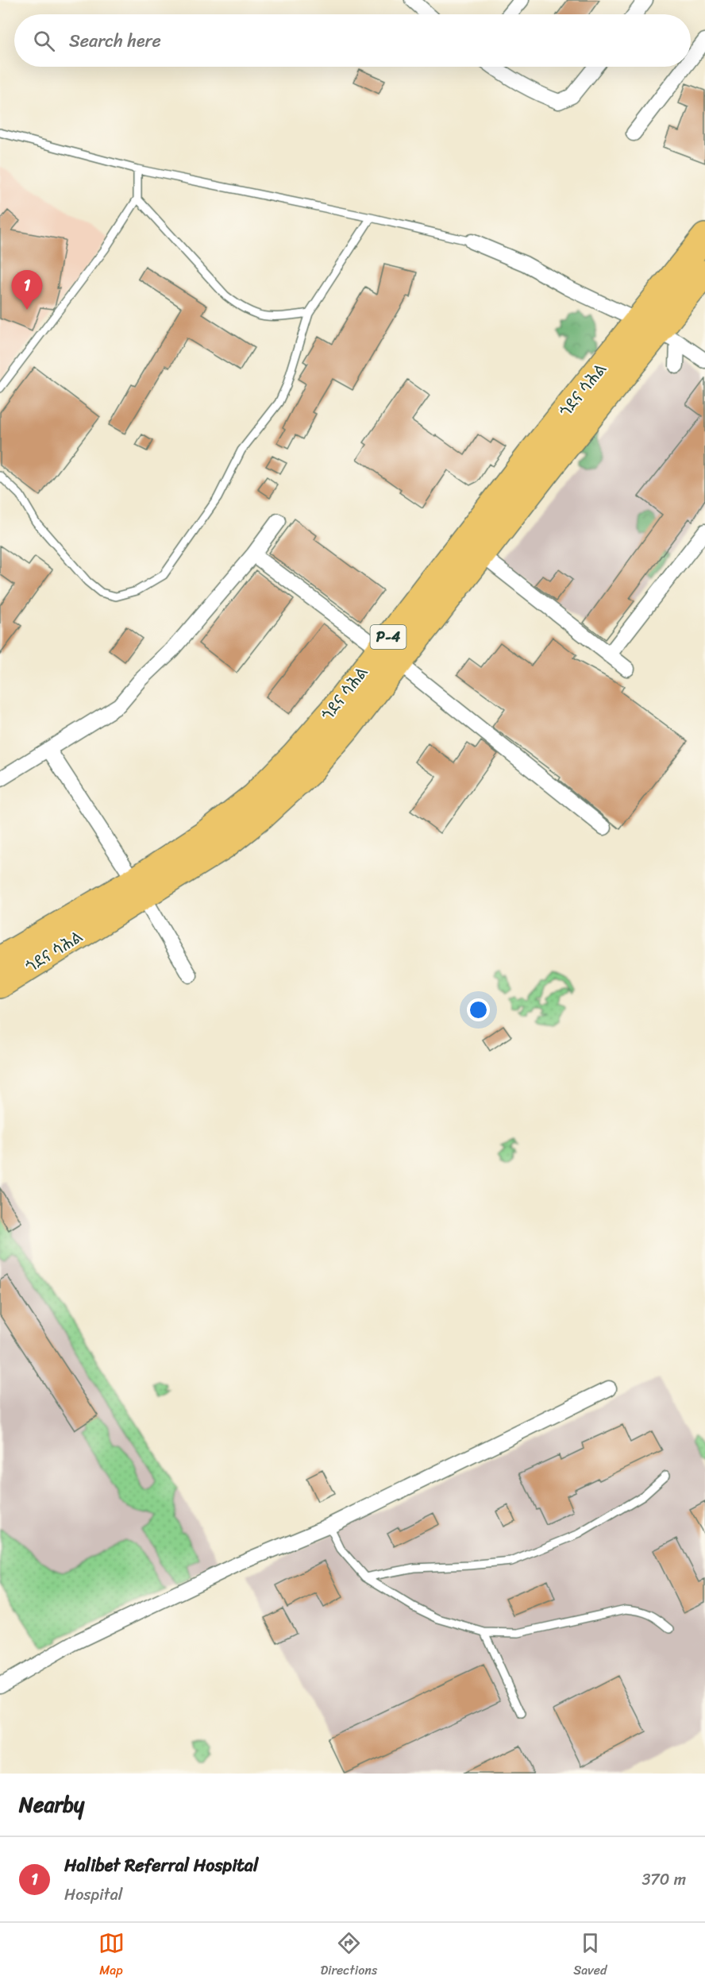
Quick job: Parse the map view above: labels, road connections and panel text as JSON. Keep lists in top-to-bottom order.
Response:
{
  "streets": {
    "highway": ["ጎደና ሳሕል", "P-4"]
  },
  "page": {
    "search": "Search here",
    "pins": "1",
    "heading": "Nearby",
    "list": [
      {
        "mark": "1",
        "name": "Halibet Referral Hospital",
        "note": "Hospital",
        "value": "370 m"
      }
    ],
    "nav": ["Map", "Directions", "Saved"]
  }
}
